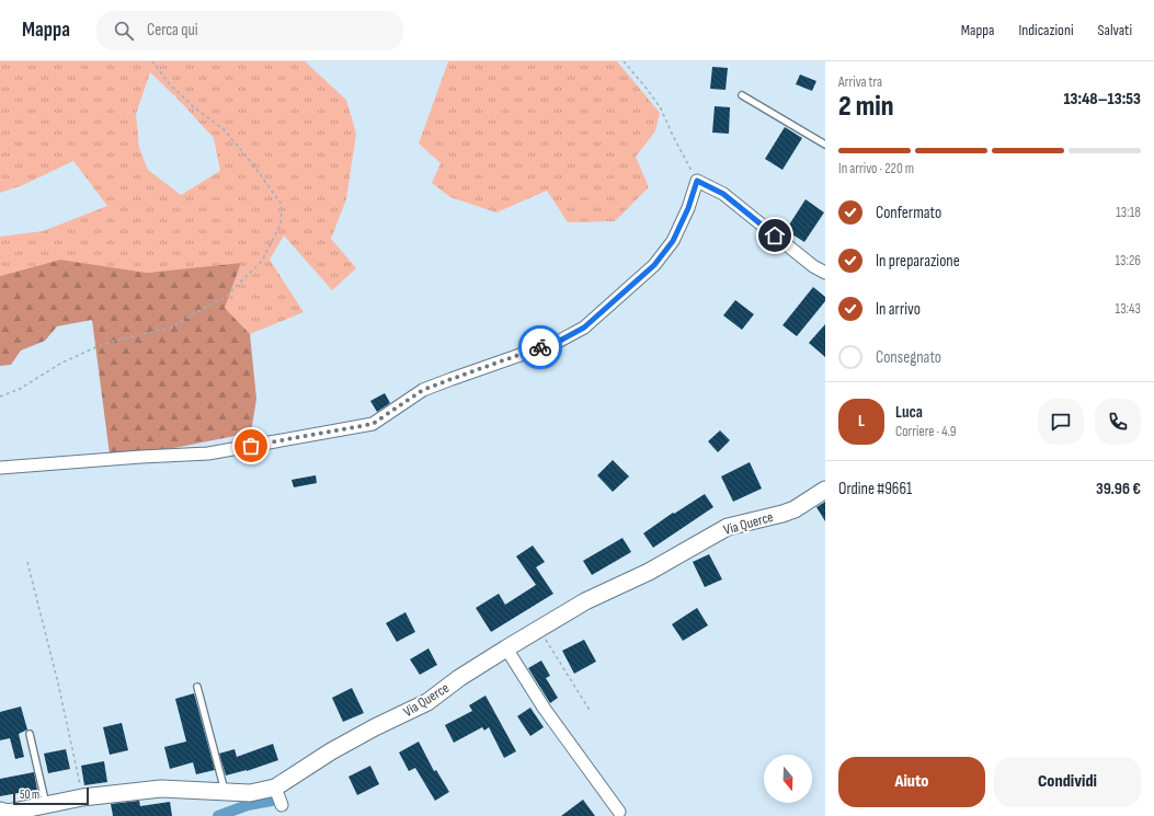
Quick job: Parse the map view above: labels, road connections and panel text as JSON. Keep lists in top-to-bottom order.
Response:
{
  "streets": {
    "street": ["Via Querce"]
  },
  "scale_bar": "50 m",
  "north": "bottom",
  "page": {
    "header": "Mappa",
    "search": "Cerca qui",
    "nav": ["Mappa", "Indicazioni", "Salvati"],
    "heading": ["2 min", "Arriva tra", "13:48–13:53"],
    "panel": [
      "Luca",
      "Corriere · 4.9",
      "Ordine #9661",
      "39.96 €"
    ],
    "bar": "In arrivo · 220 m",
    "list": [
      ["Confermato", "13:18"],
      ["In preparazione", "13:26"],
      ["In arrivo", "13:43"],
      "Consegnato"
    ],
    "round": "L",
    "buttons": ["Aiuto", "Condividi"],
    "scale": "50 m"
  }
}
